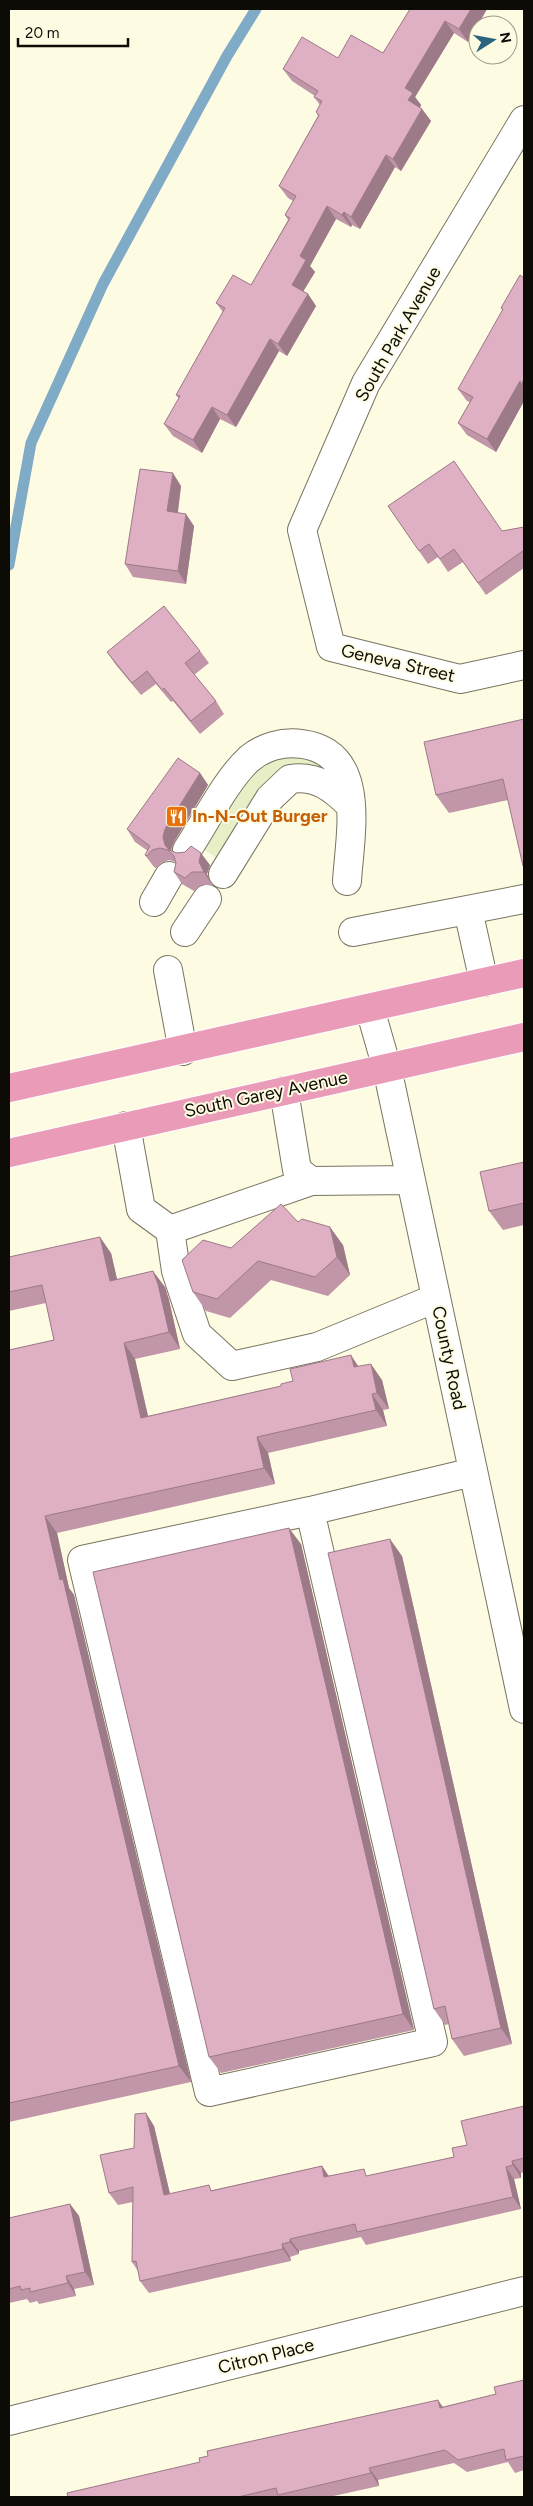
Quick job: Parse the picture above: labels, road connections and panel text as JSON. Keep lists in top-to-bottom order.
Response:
{
  "streets": {
    "main road": ["South Garey Avenue"],
    "street": [
      "South Park Avenue",
      "Geneva Street",
      "County Road",
      "Citron Place"
    ]
  },
  "crossings": [
    ["South Park Avenue", "Geneva Street"],
    ["South Garey Avenue", "County Road"]
  ],
  "places": {
    "restaurant": ["In-N-Out Burger"]
  },
  "scale_bar": "20 m",
  "north": "right"
}
